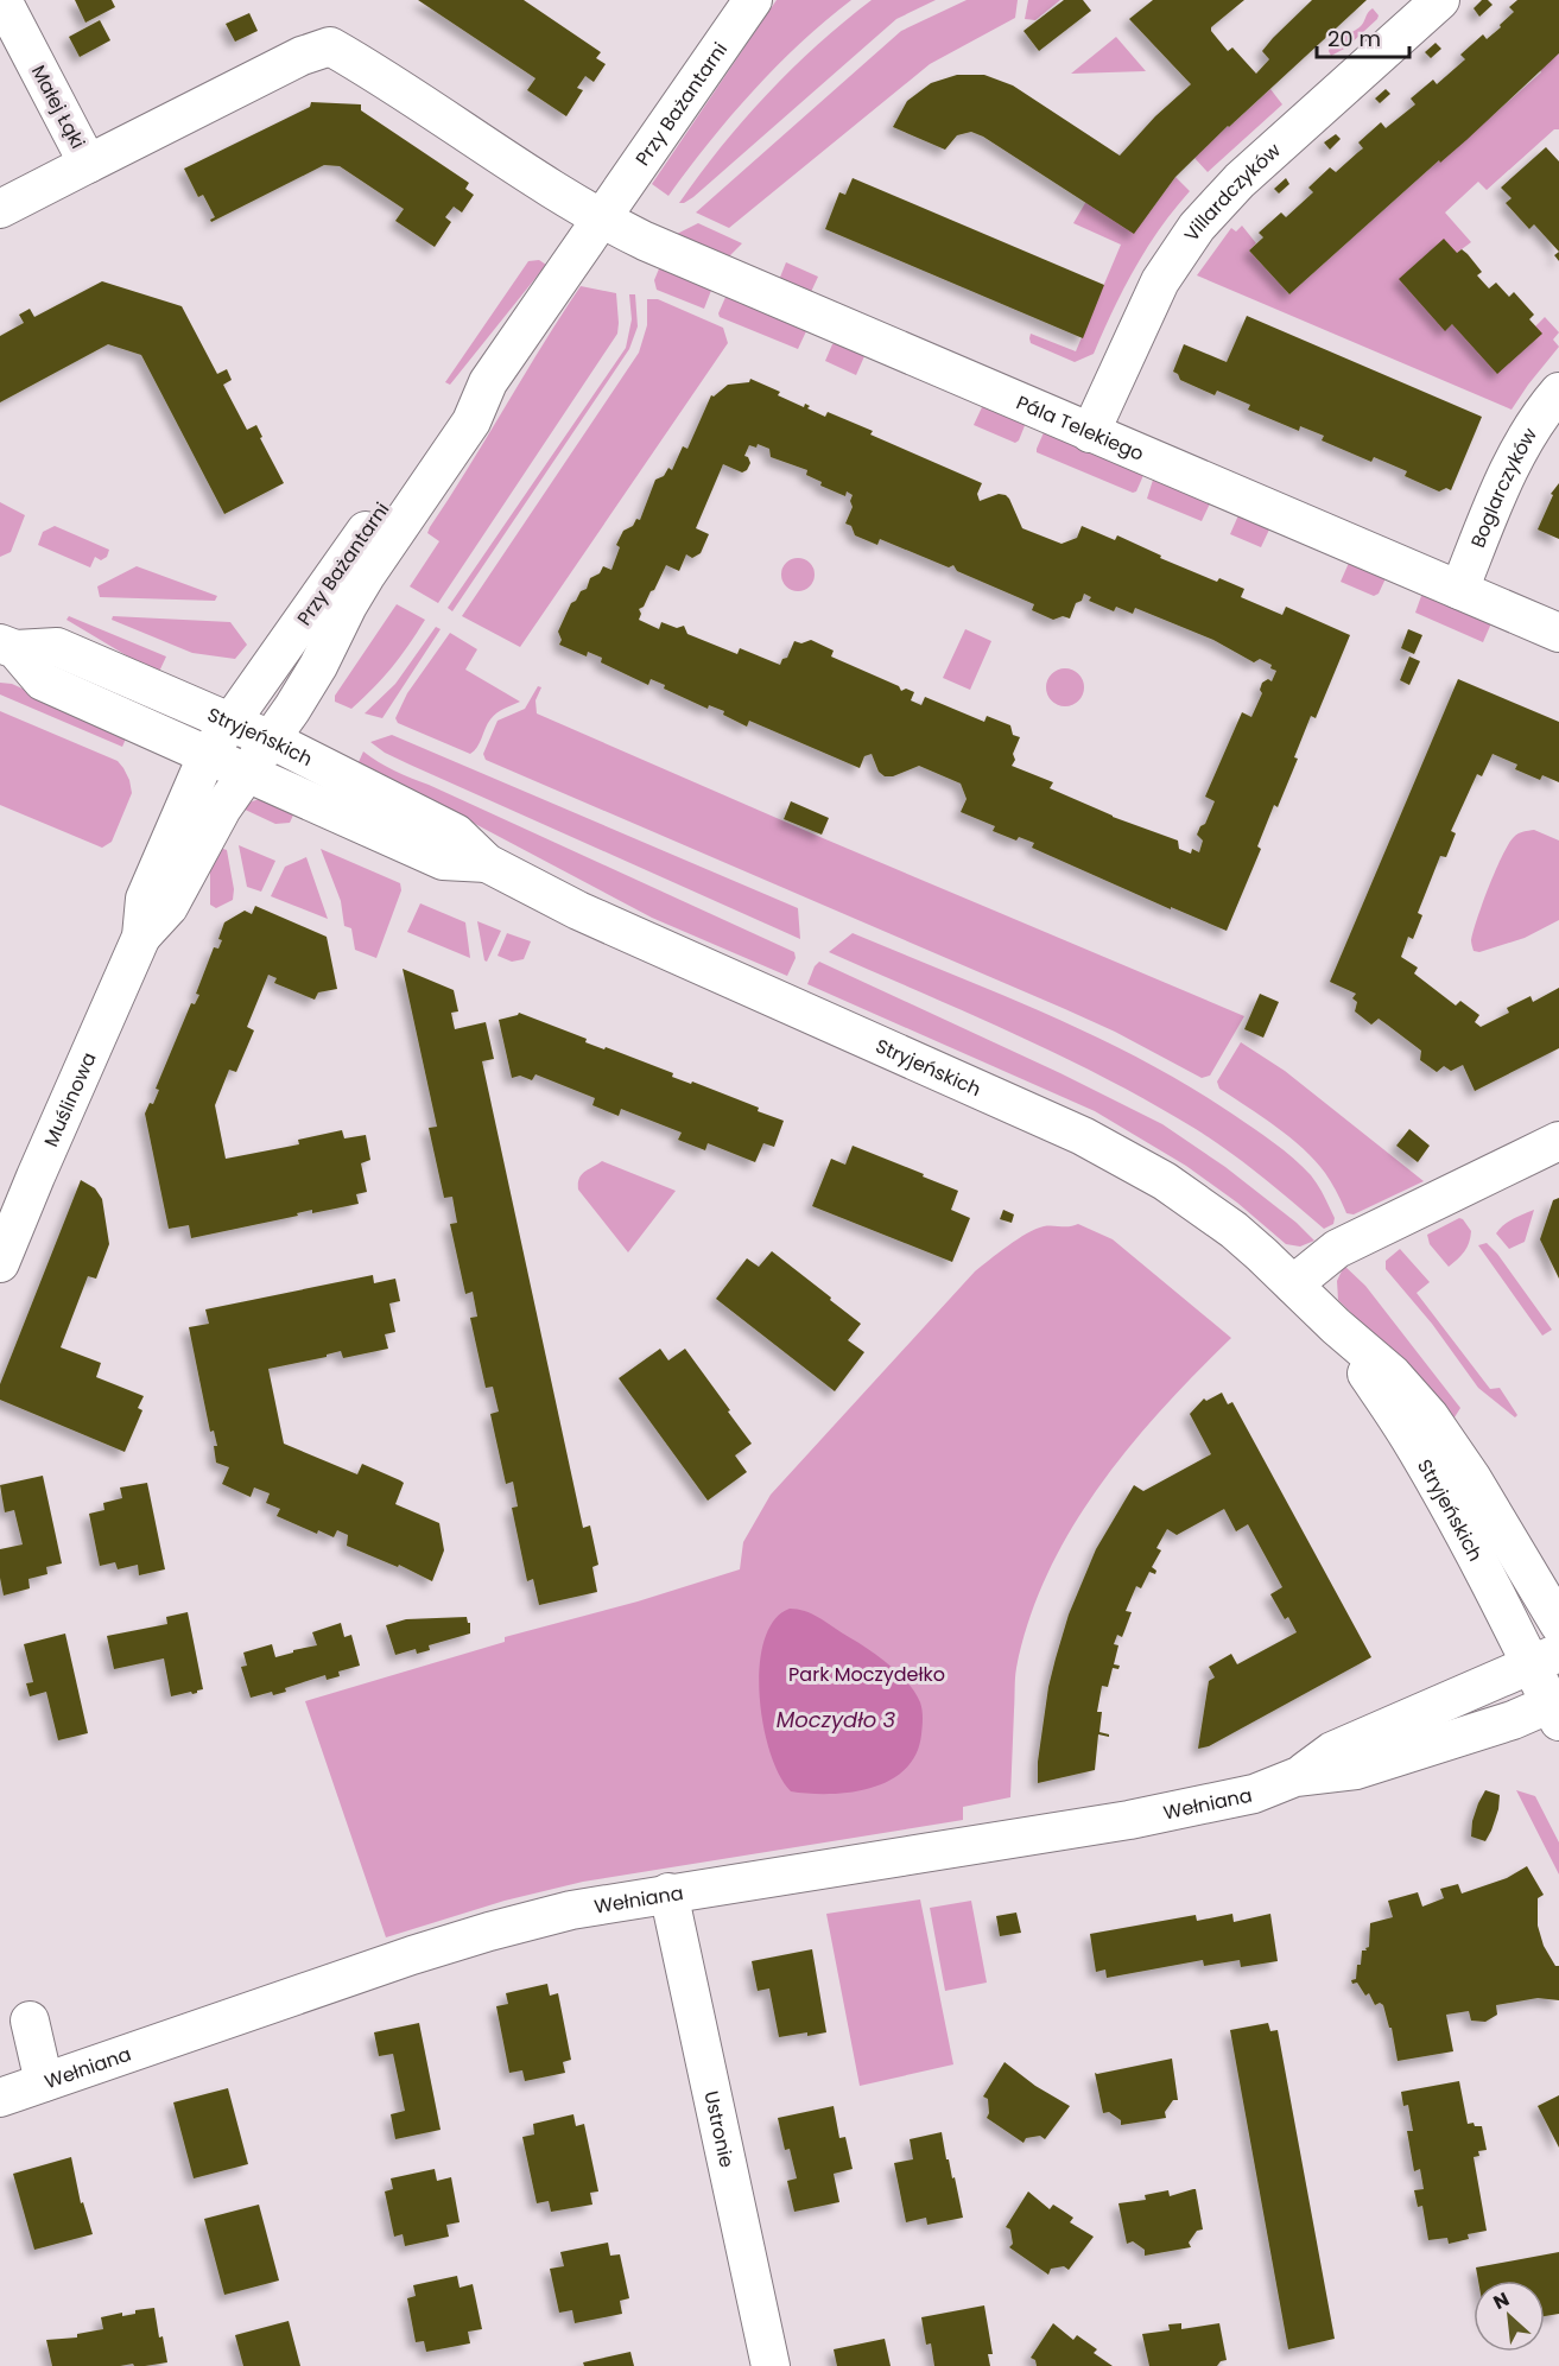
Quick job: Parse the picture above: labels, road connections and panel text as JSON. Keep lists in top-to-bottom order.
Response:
{
  "streets": {
    "street": [
      "Przy Bażantarni",
      "Małej Łąki",
      "Villardczyków",
      "Pála Telekiego",
      "Boglarczyków",
      "Stryjeńskich",
      "Muślinowa",
      "Wełniana",
      "Ustronie"
    ]
  },
  "crossings": [
    ["Przy Bażantarni", "Pála Telekiego"],
    ["Przy Bażantarni", "Stryjeńskich"],
    ["Przy Bażantarni", "Muślinowa"],
    ["Małej Łąki", "Pála Telekiego"],
    ["Villardczyków", "Pála Telekiego"],
    ["Pála Telekiego", "Boglarczyków"],
    ["Stryjeńskich", "Muślinowa"],
    ["Stryjeńskich", "Wełniana"],
    ["Wełniana", "Ustronie"]
  ],
  "water": ["Moczydło 3"],
  "parks": ["Park Moczydełko"],
  "scale_bar": "20 m",
  "north": "top left"
}
